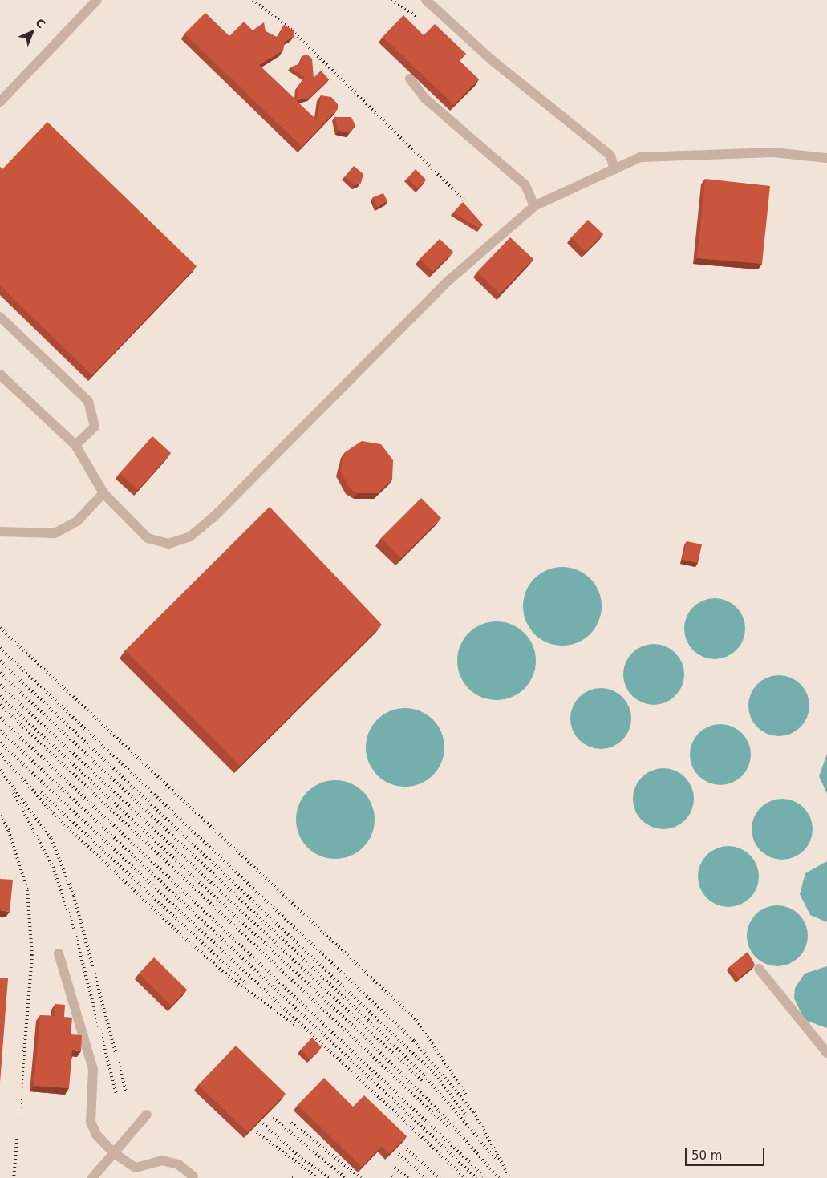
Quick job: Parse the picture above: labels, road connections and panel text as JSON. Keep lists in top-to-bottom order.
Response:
{
  "scale_bar": "50 m",
  "north": "top right"
}
